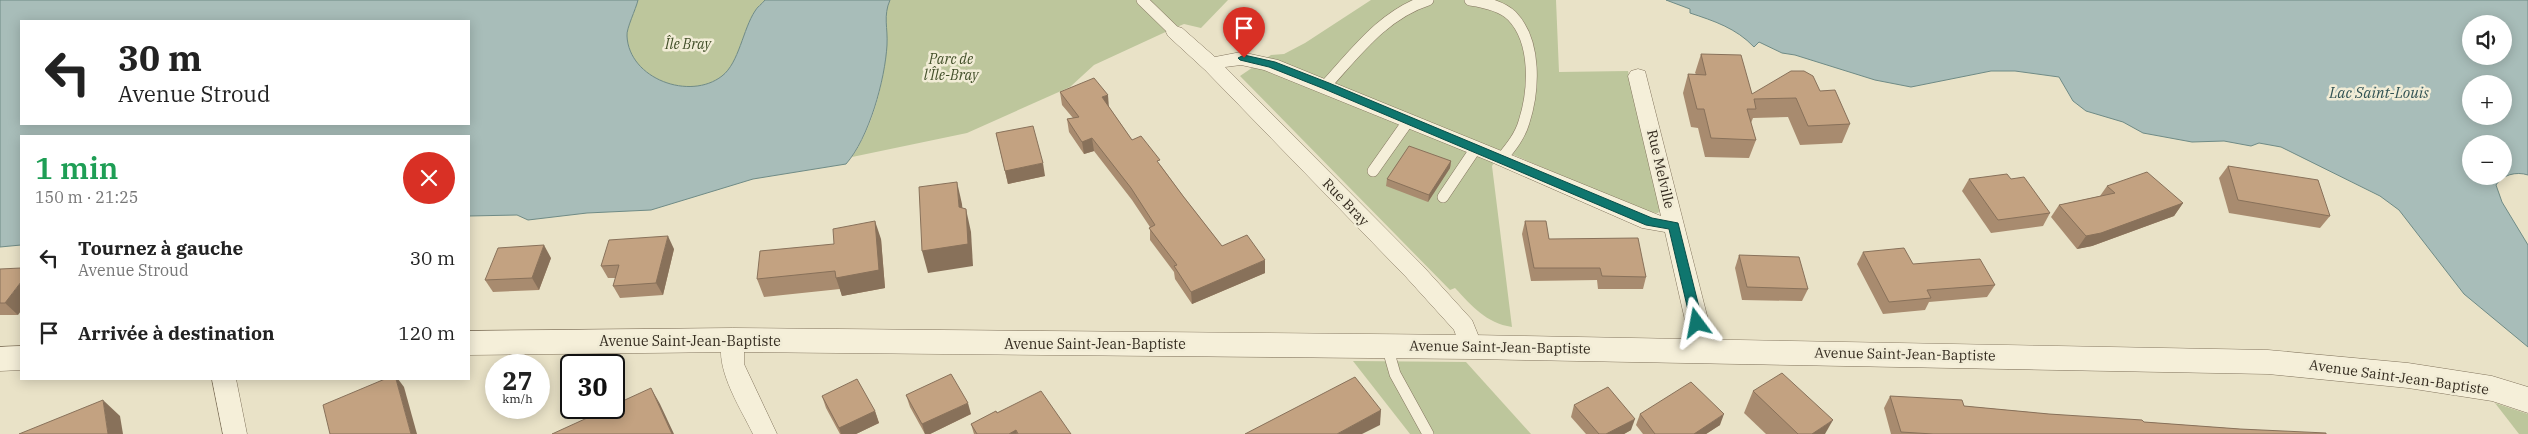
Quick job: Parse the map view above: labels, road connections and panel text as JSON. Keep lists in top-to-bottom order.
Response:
{
  "streets": {
    "street": ["Rue Melville", "Rue Bray", "Avenue Saint-Jean-Baptiste"]
  },
  "crossings": [
    ["Rue Melville", "Avenue Saint-Jean-Baptiste"],
    ["Rue Bray", "Avenue Saint-Jean-Baptiste"]
  ],
  "water": ["Lac Saint-Louis"],
  "parks": ["Île Bray", "Parc de l'Île-Bray"],
  "page": {
    "map_buttons": ["+", "−"],
    "turn": ["30 m", "Avenue Stroud"],
    "heading": ["1 min", "150 m · 21:25"],
    "list": [
      {
        "name": "Tournez à gauche",
        "note": "Avenue Stroud",
        "value": "30 m"
      },
      {
        "name": "Arrivée à destination",
        "value": "120 m"
      }
    ],
    "speed": "27 km/h",
    "limit": "30"
  }
}
